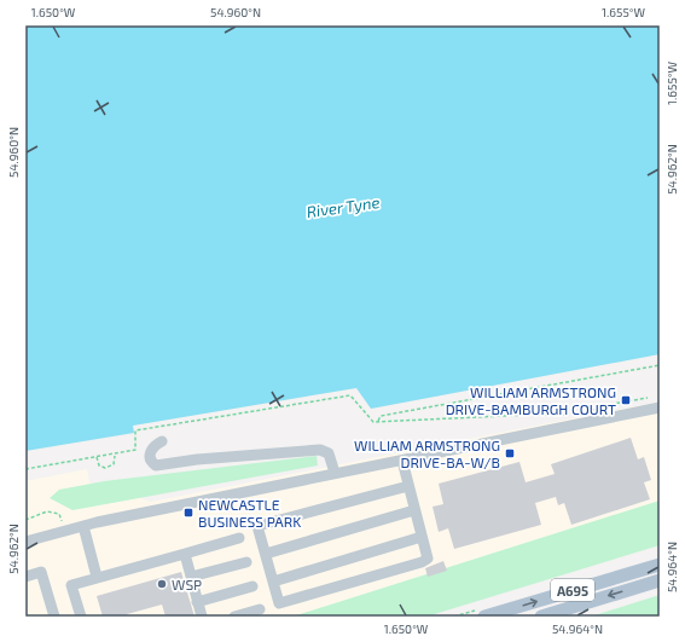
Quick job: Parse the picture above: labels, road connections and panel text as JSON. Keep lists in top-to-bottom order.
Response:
{
  "streets": {
    "main road": ["A695"]
  },
  "water": ["River Tyne"],
  "places": {
    "transit": ["WILLIAM ARMSTRONG DRIVE-BAMBURGH COURT", "WILLIAM ARMSTRONG DRIVE-BA-W/B", "NEWCASTLE BUSINESS PARK"],
    "other": ["WSP"]
  },
  "coordinates": [
    "1.650°W",
    "54.960°N",
    "1.655°W",
    "54.962°N",
    "54.964°N"
  ]
}
